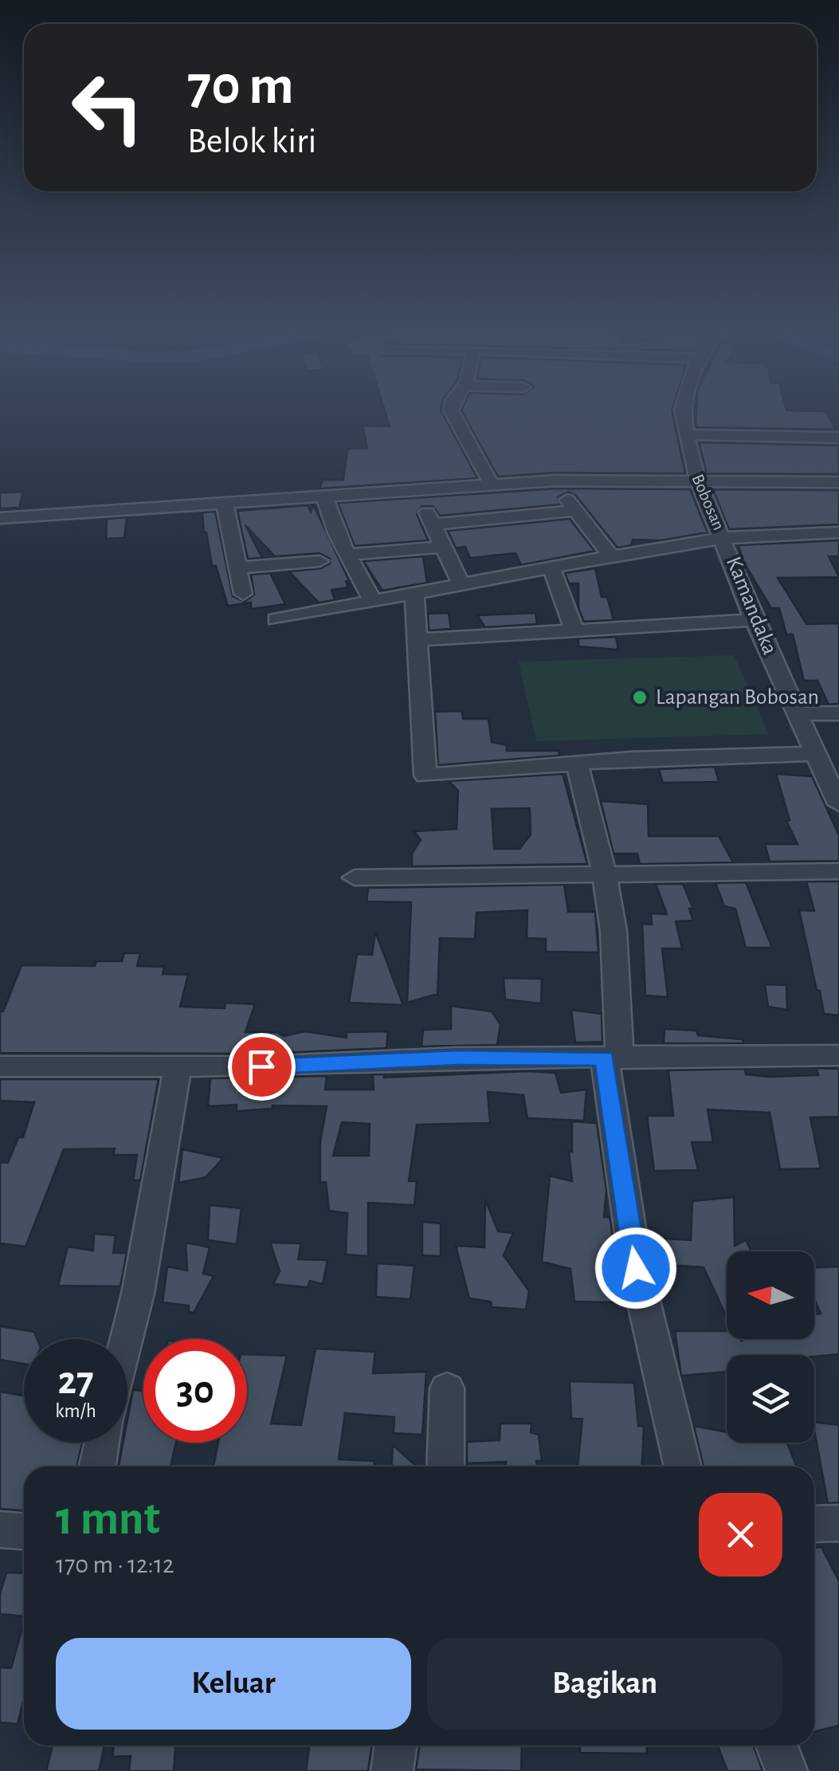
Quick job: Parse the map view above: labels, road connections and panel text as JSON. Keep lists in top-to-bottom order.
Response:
{
  "streets": {
    "street": ["Bobosan", "Kamandaka"]
  },
  "crossings": [
    ["Bobosan", "Kamandaka"]
  ],
  "places": ["Lapangan Bobosan"],
  "north": "left",
  "page": {
    "turn": ["70 m", "Belok kiri"],
    "speed": "27 km/h",
    "limit": "30",
    "heading": ["1 mnt", "170 m · 12:12"],
    "buttons": ["Keluar", "Bagikan"]
  }
}
